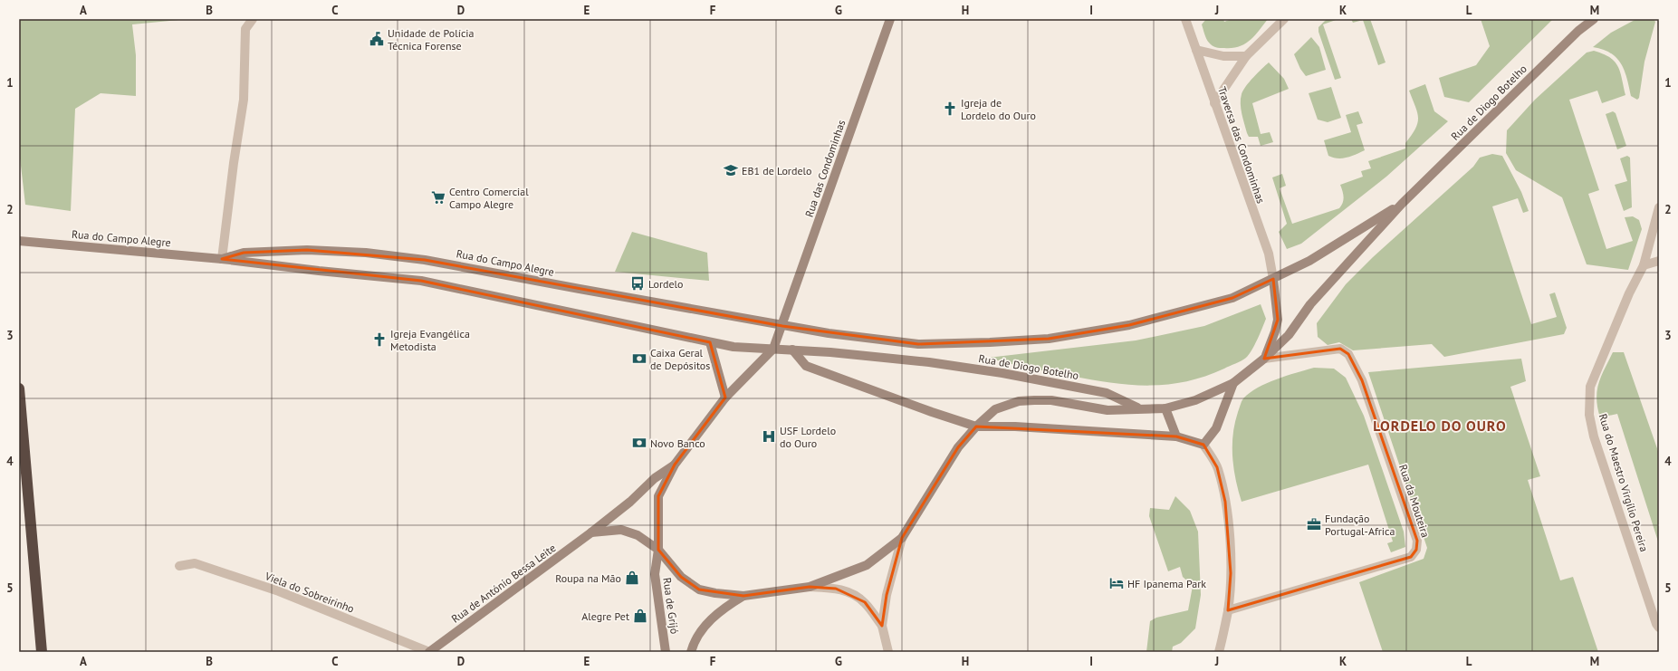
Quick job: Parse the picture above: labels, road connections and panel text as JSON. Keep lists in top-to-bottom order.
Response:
{
  "streets": {
    "main road": [
      "Rua de Diogo Botelho",
      "Rua das Condominhas",
      "Rua do Campo Alegre",
      "Rua de António Bessa Leite",
      "Rua de Grijó"
    ],
    "street": [
      "Traversa das Condominhas",
      "Rua do Maestro Virgílio Pereira",
      "Rua da Mouteira",
      "Viela do Sobreirinho"
    ]
  },
  "crossings": [
    ["Rua de Diogo Botelho", "Traversa das Condominhas"],
    ["Rua de Diogo Botelho", "Rua das Condominhas"],
    ["Rua de Diogo Botelho", "Rua do Campo Alegre"],
    ["Rua de Diogo Botelho", "Rua da Mouteira"],
    ["Rua das Condominhas", "Rua do Campo Alegre"],
    ["Rua de António Bessa Leite", "Viela do Sobreirinho"],
    ["Rua de António Bessa Leite", "Rua de Grijó"]
  ],
  "districts": ["LORDELO DO OURO"],
  "places": {
    "public building": ["Unidade de Polícia Técnica Forense"],
    "church": ["Igreja de Lordelo do Ouro", "Igreja Evangélica Metodista"],
    "school or university": ["EB1 de Lordelo"],
    "supermarket": ["Centro Comercial Campo Alegre"],
    "bus stop": ["Lordelo"],
    "bank": ["Caixa Geral de Depósitos", "Novo Banco"],
    "hospital": ["USF Lordelo do Ouro"],
    "office": ["Fundação Portugal-Africa"],
    "shop": ["Roupa na Mão", "Alegre Pet"],
    "hotel": ["HF Ipanema Park"]
  },
  "grid": {
    "columns": [
      "A",
      "B",
      "C",
      "D",
      "E",
      "F",
      "G",
      "H",
      "I",
      "J",
      "K",
      "L",
      "M"
    ],
    "rows": [
      "1",
      "2",
      "3",
      "4",
      "5"
    ]
  }
}
